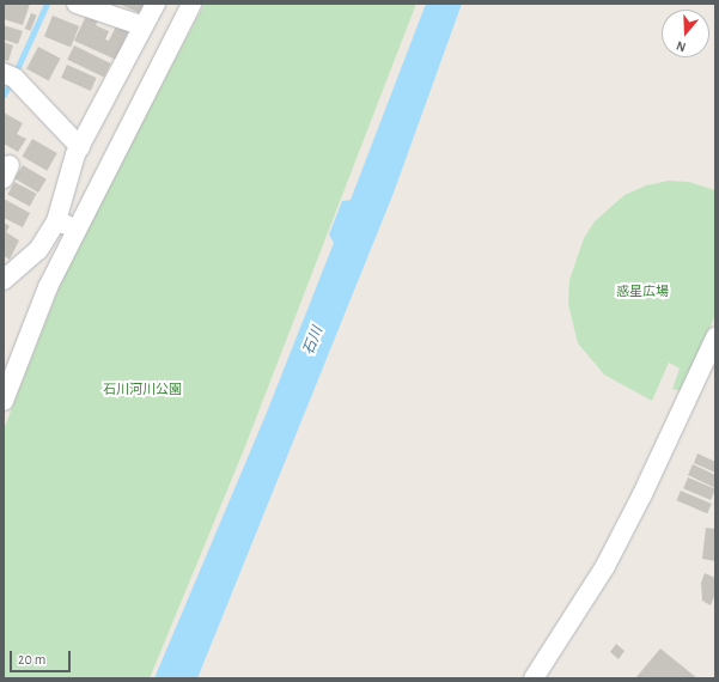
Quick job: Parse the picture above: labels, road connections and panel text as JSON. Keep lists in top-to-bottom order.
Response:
{
  "water": ["石川"],
  "parks": ["惑星広場", "石川河川公園"],
  "scale_bar": "20 m",
  "north": "bottom"
}
